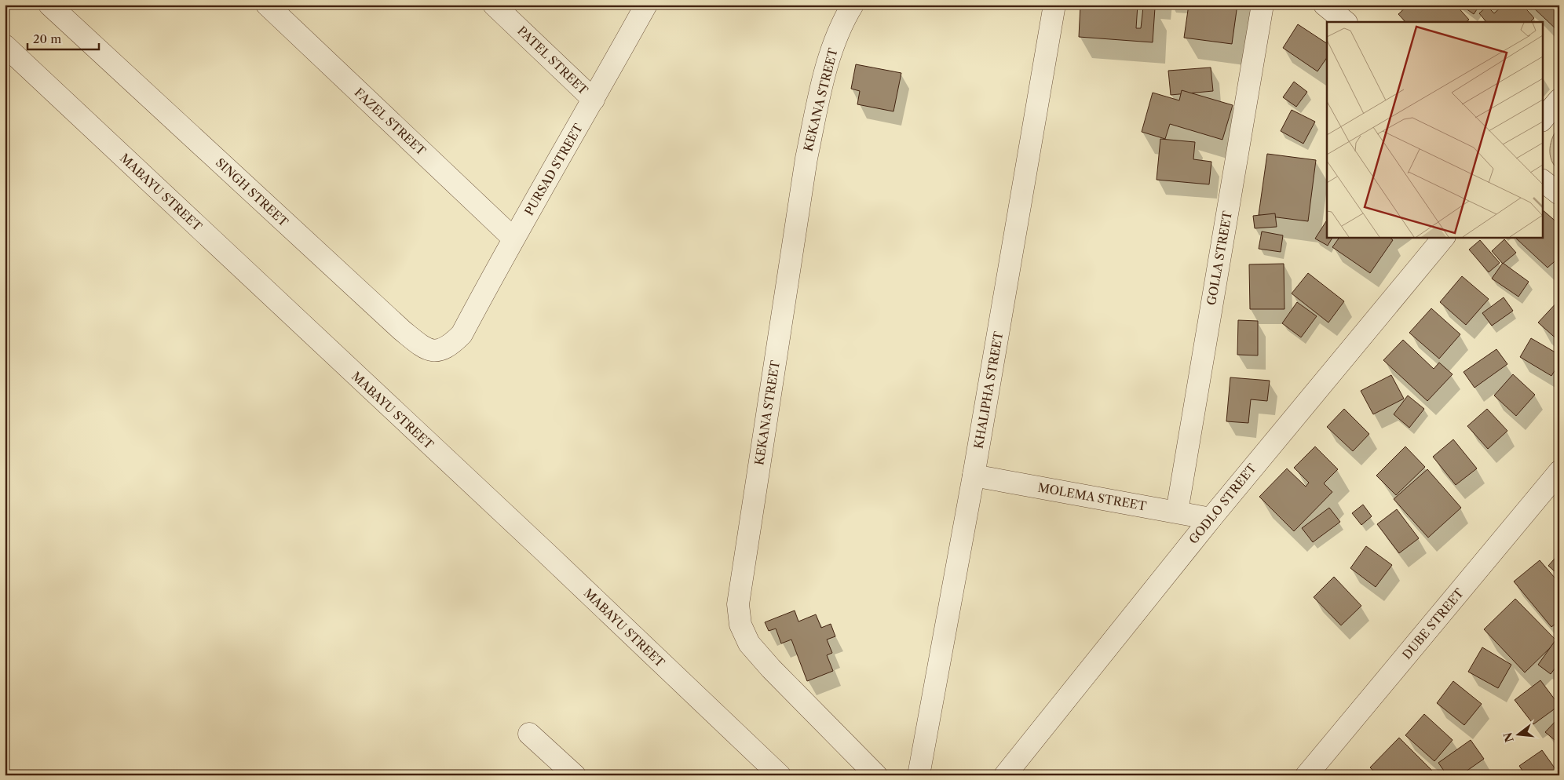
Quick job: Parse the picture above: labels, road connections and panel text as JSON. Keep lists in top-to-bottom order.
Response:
{
  "streets": {
    "street": [
      "PATEL STREET",
      "KEKANA STREET",
      "FAZEL STREET",
      "PURSAD STREET",
      "MABAYU STREET",
      "SINGH STREET",
      "GOLLA STREET",
      "KHALIPHA STREET",
      "MOLEMA STREET",
      "GODLO STREET",
      "DUBE STREET"
    ]
  },
  "crossings": [
    ["PATEL STREET", "PURSAD STREET"],
    ["FAZEL STREET", "PURSAD STREET"],
    ["PURSAD STREET", "SINGH STREET"],
    ["GOLLA STREET", "MOLEMA STREET"],
    ["KHALIPHA STREET", "MOLEMA STREET"],
    ["MOLEMA STREET", "GODLO STREET"]
  ],
  "scale_bar": "20 m",
  "north": "left"
}
